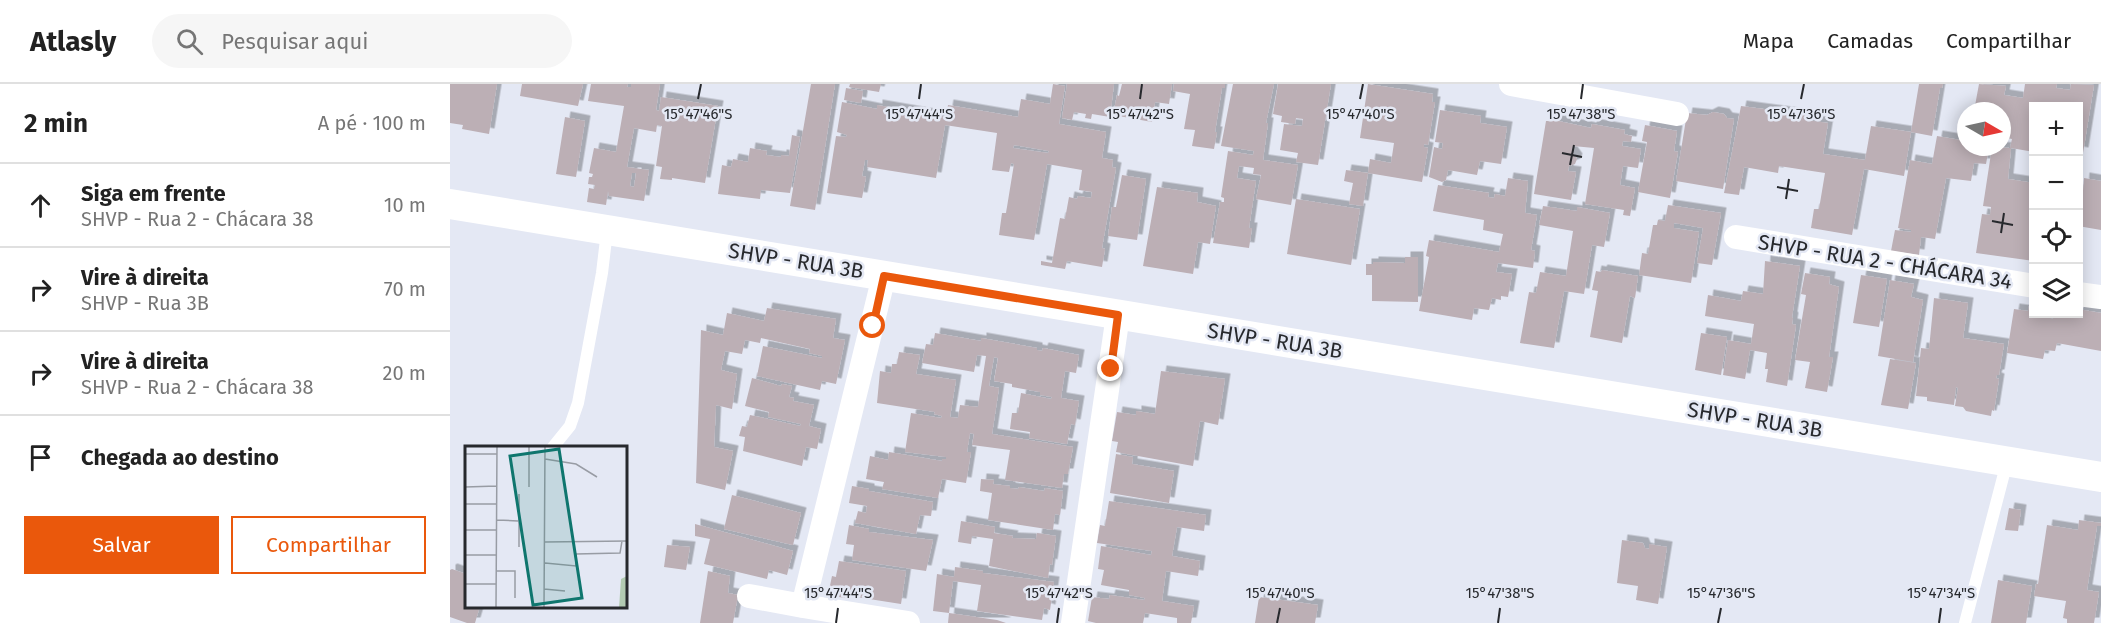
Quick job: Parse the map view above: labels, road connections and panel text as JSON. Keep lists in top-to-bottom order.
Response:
{
  "streets": {
    "street": ["SHVP - RUA 3B", "SHVP - RUA 2 - CHÁCARA 34"]
  },
  "north": "right",
  "page": {
    "header": "Atlasly",
    "search": "Pesquisar aqui",
    "nav": ["Mapa", "Camadas", "Compartilhar"],
    "heading": ["2 min", "A pé · 100 m"],
    "map_buttons": ["+", "−"],
    "list": [
      ["Siga em frente", "SHVP - Rua 2 - Chácara 38", "10 m"],
      ["Vire à direita", "SHVP - Rua 3B", "70 m"],
      ["Vire à direita", "SHVP - Rua 2 - Chácara 38", "20 m"],
      "Chegada ao destino"
    ],
    "buttons": ["Salvar", "Compartilhar"]
  },
  "coordinates": [
    "15°47'46\"S",
    "15°47'44\"S",
    "15°47'42\"S",
    "15°47'40\"S",
    "15°47'38\"S",
    "15°47'36\"S",
    "15°47'34\"S"
  ]
}
